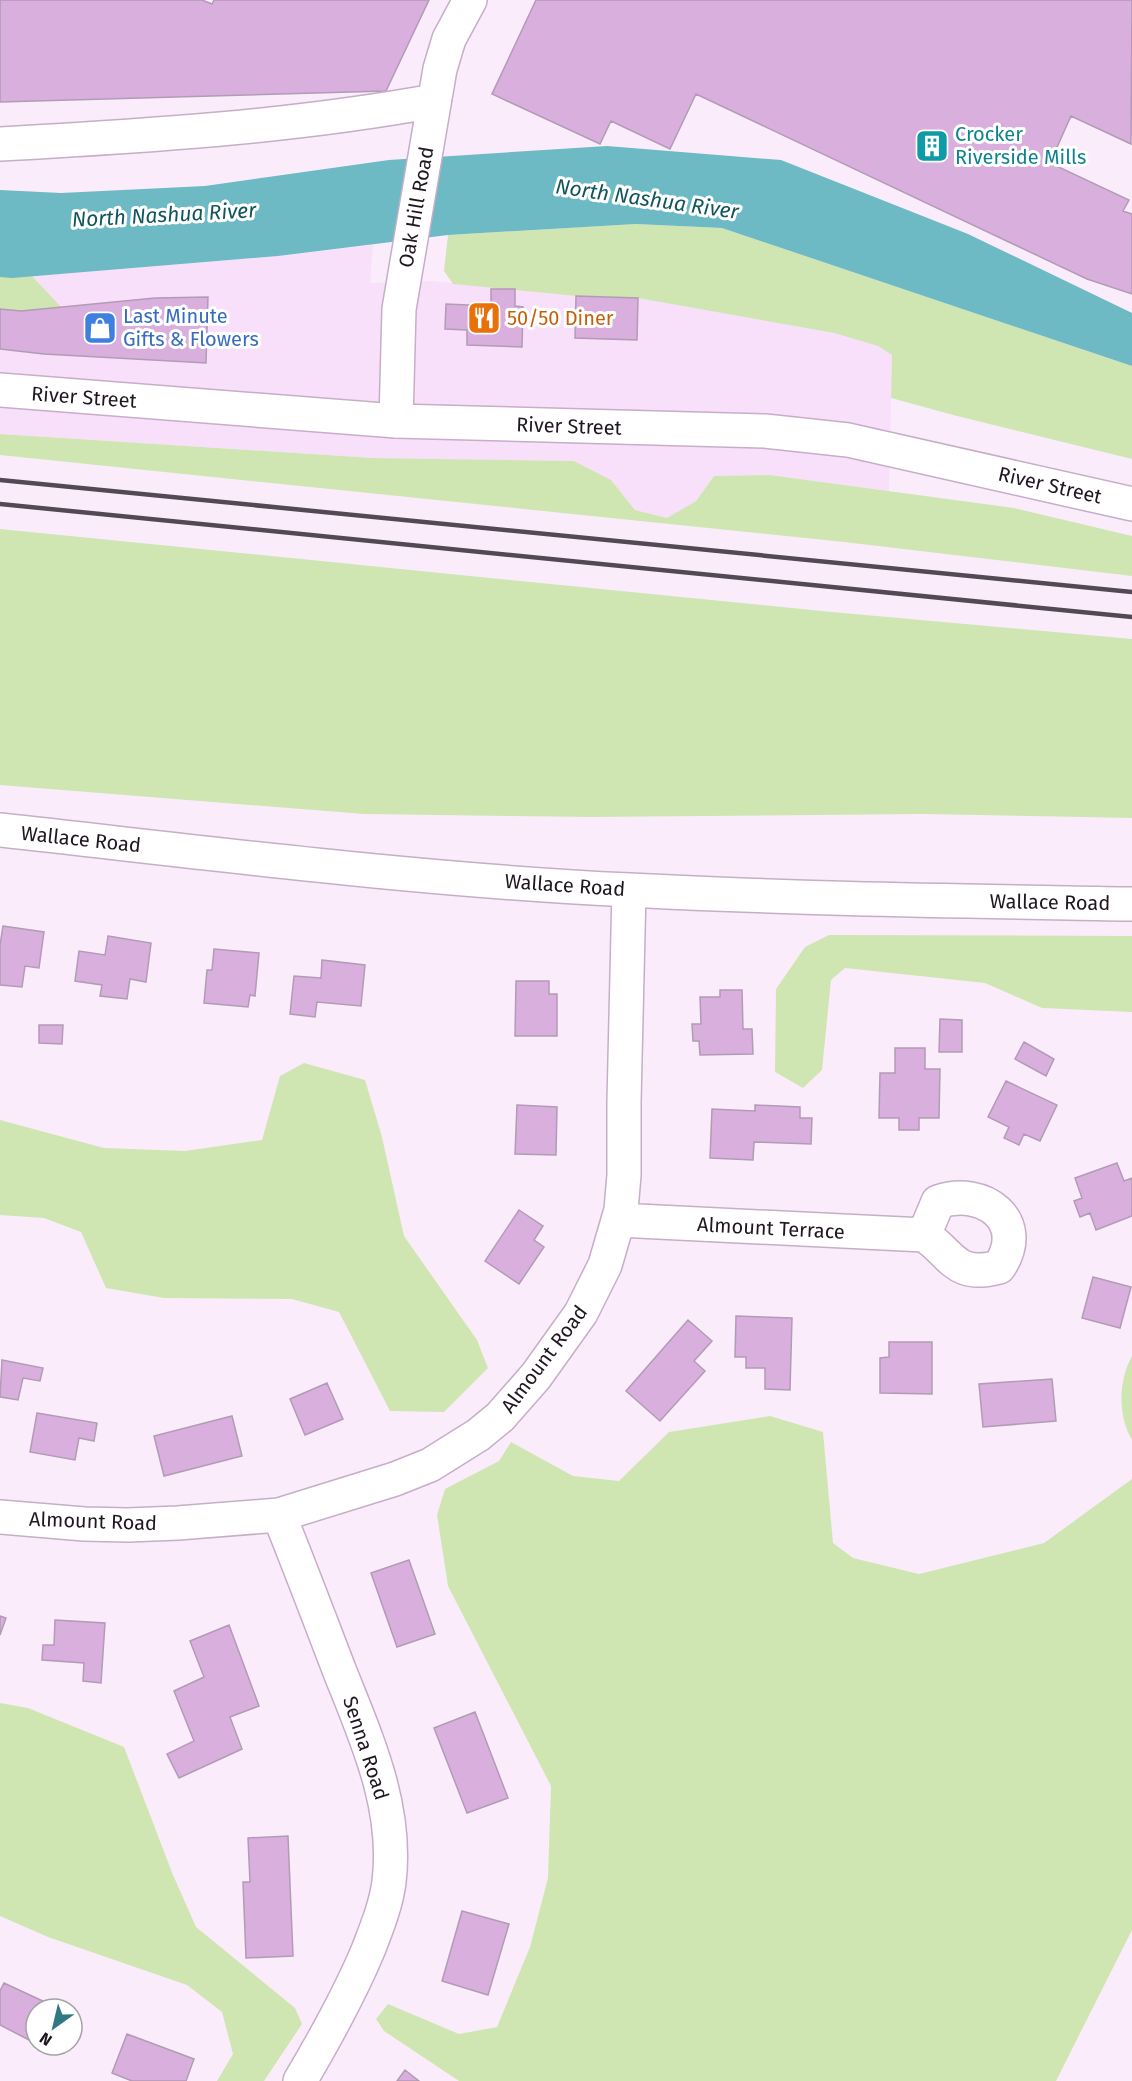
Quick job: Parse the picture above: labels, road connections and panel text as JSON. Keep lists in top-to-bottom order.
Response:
{
  "streets": {
    "main road": [
      "Oak Hill Road",
      "River Street",
      "Wallace Road",
      "Almount Terrace",
      "Almount Road",
      "Senna Road"
    ]
  },
  "crossings": [
    ["Oak Hill Road", "River Street"],
    ["Wallace Road", "Almount Road"],
    ["Almount Terrace", "Almount Road"],
    ["Almount Road", "Senna Road"]
  ],
  "water": ["North Nashua River"],
  "places": {
    "building": ["Crocker Riverside Mills"],
    "restaurant": ["50/50 Diner"],
    "shop": ["Last Minute Gifts & Flowers"]
  },
  "north": "bottom left"
}
